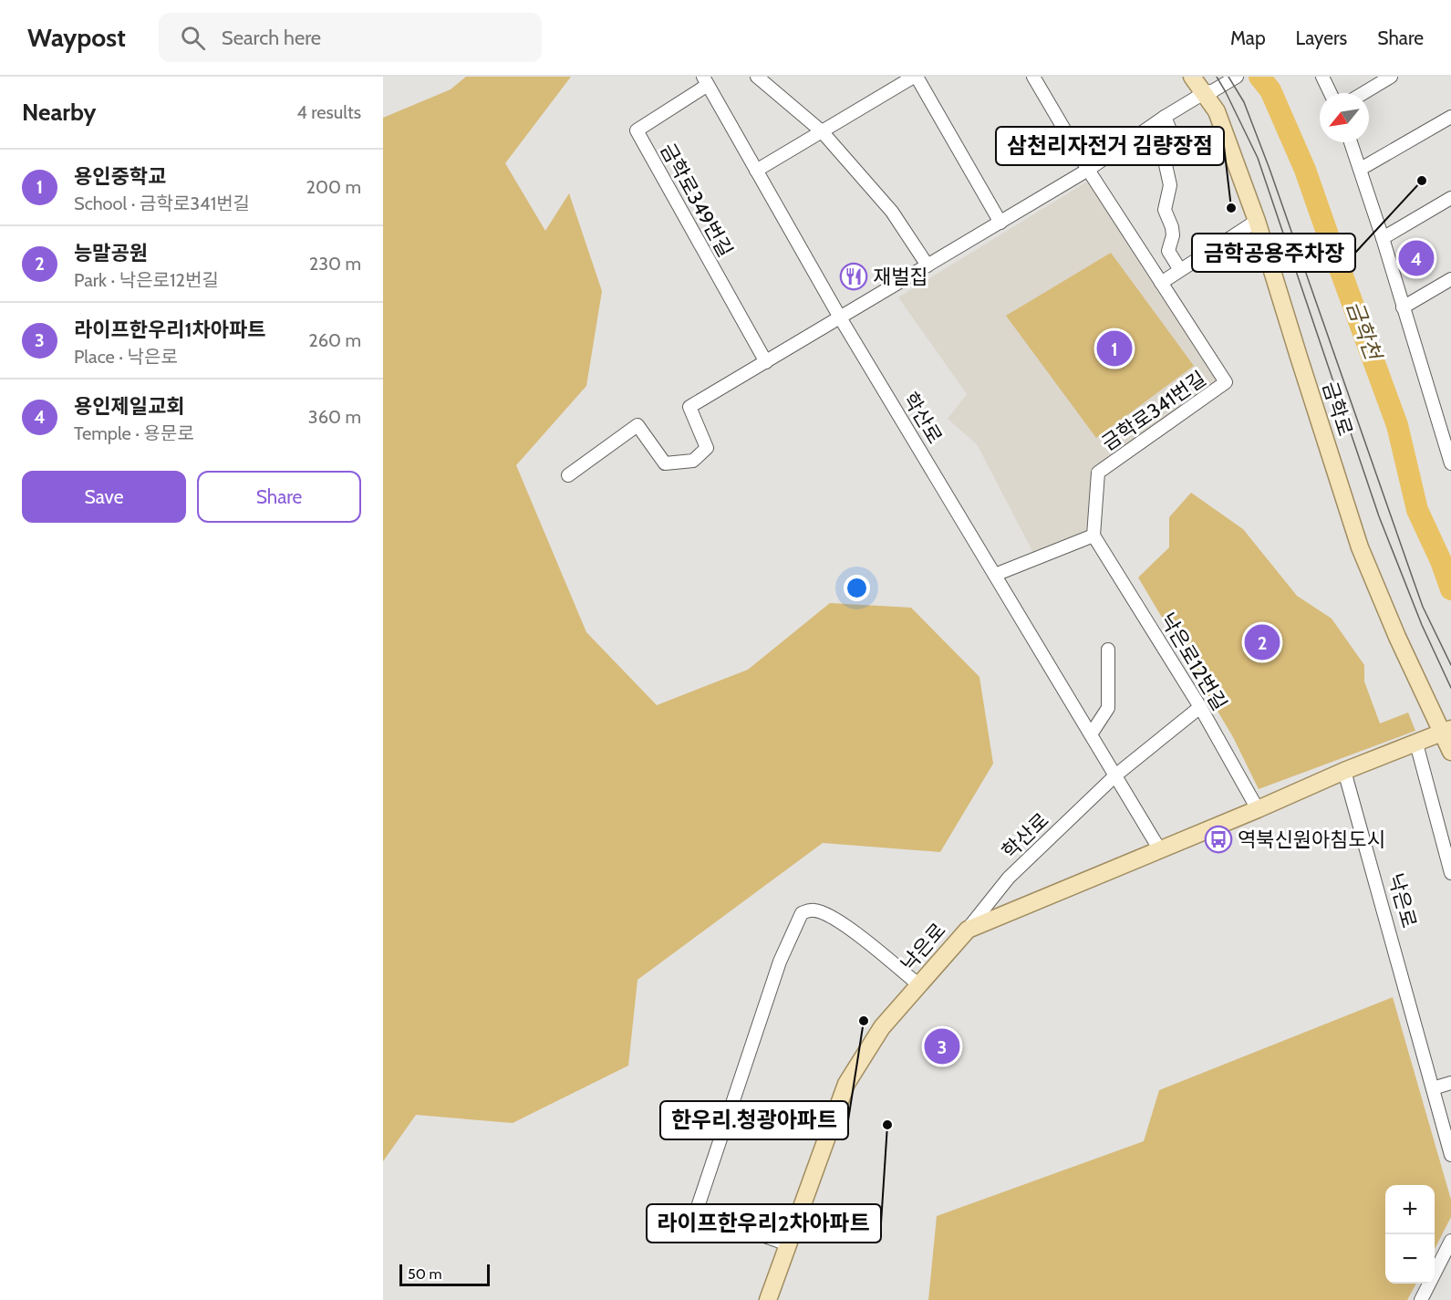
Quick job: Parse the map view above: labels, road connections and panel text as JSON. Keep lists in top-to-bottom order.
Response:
{
  "streets": {
    "main road": ["금학로", "낙은로"],
    "street": [
      "금학로349번길",
      "금학로341번길",
      "학산로",
      "낙은로12번길"
    ]
  },
  "crossings": [
    ["금학로349번길", "학산로"],
    ["금학로", "낙은로"],
    ["금학로341번길", "낙은로12번길"],
    ["학산로", "낙은로"],
    ["낙은로12번길", "낙은로"]
  ],
  "water": ["금학천"],
  "places": {
    "other": [
      "금학공용주차장",
      "삼천리자전거 김량장점",
      "한우리.청광아파트",
      "라이프한우리2차아파트"
    ],
    "restaurant": ["재벌집"],
    "bus stop": ["역북신원아침도시"]
  },
  "scale_bar": "50 m",
  "north": "bottom left",
  "page": {
    "header": "Waypost",
    "search": "Search here",
    "nav": ["Map", "Layers", "Share"],
    "heading": ["Nearby", "4 results"],
    "list": [
      {
        "mark": "1",
        "name": "용인중학교",
        "note": "School · 금학로341번길",
        "value": "200 m"
      },
      {
        "mark": "2",
        "name": "능말공원",
        "note": "Park · 낙은로12번길",
        "value": "230 m"
      },
      {
        "mark": "3",
        "name": "라이프한우리1차아파트",
        "note": "Place · 낙은로",
        "value": "260 m"
      },
      {
        "mark": "4",
        "name": "용인제일교회",
        "note": "Temple · 용문로",
        "value": "360 m"
      }
    ],
    "pins": [
      "4",
      "1",
      "2",
      "3"
    ],
    "buttons": ["Save", "Share"],
    "map_buttons": ["+", "−"],
    "scale": "50 m"
  }
}
